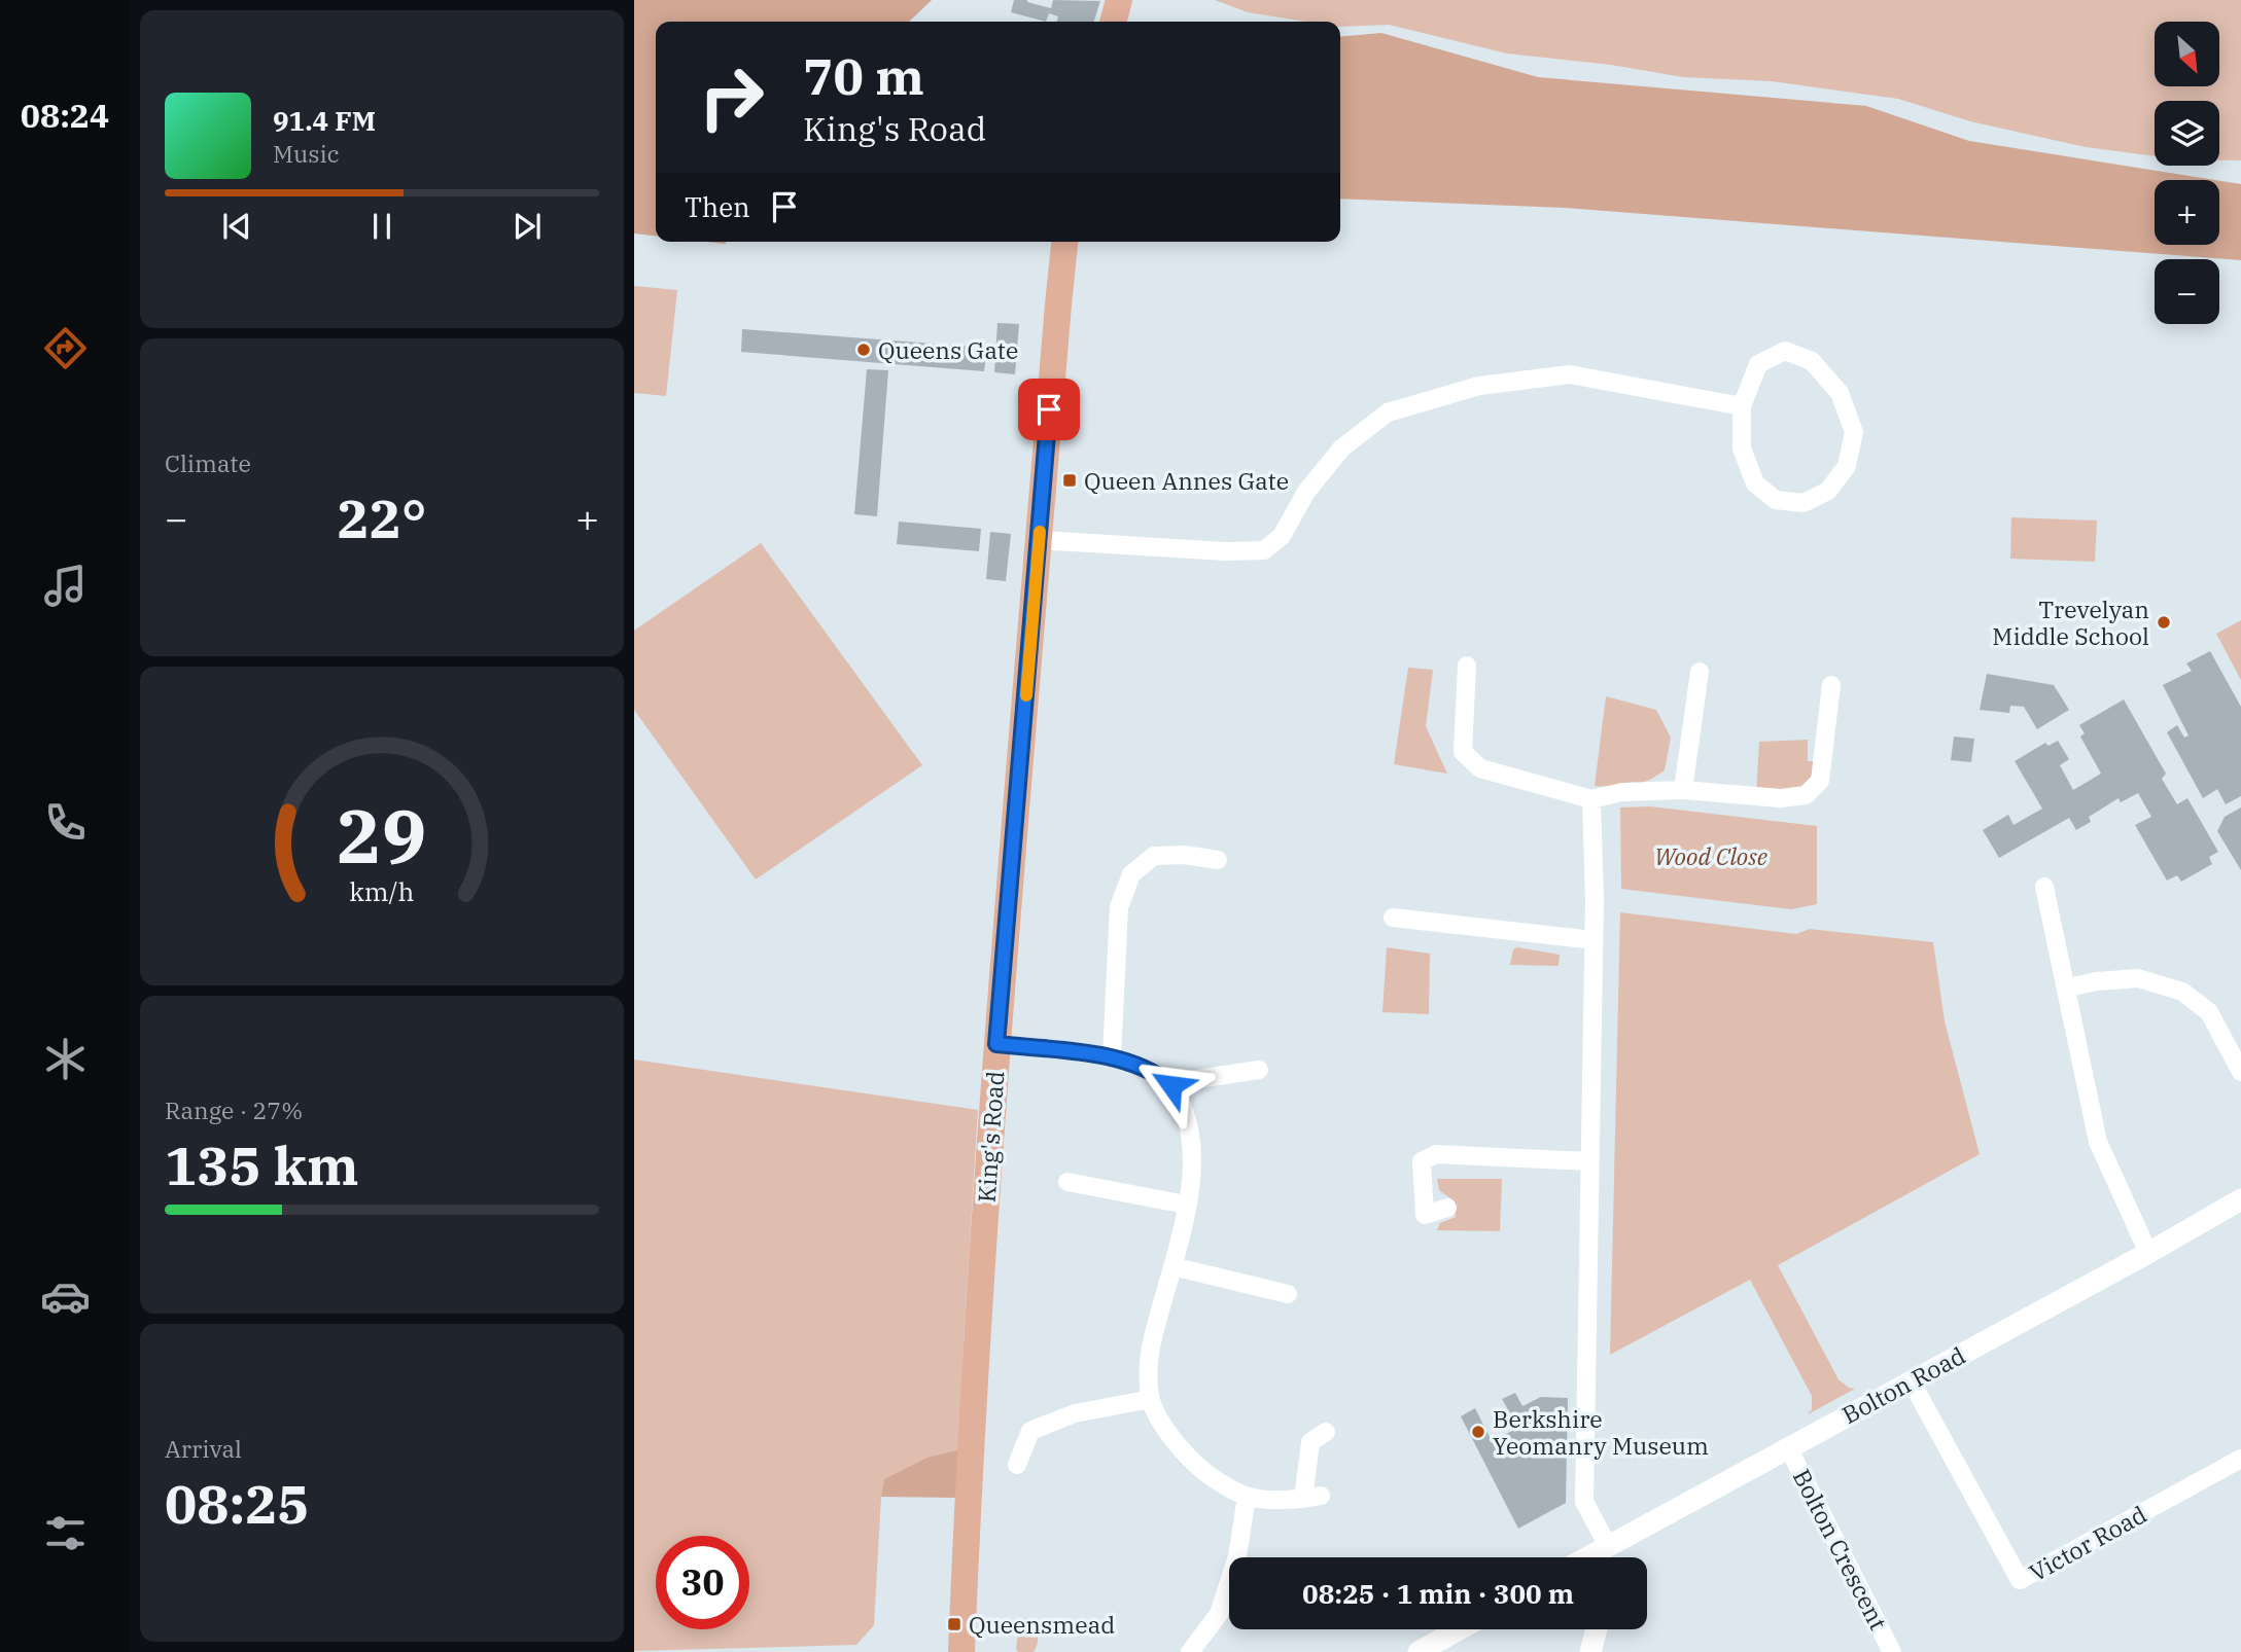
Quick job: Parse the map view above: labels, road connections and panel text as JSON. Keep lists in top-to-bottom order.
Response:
{
  "streets": {
    "main road": ["King's Road"],
    "street": ["Bolton Road", "Victor Road", "Bolton Crescent"]
  },
  "crossings": [
    ["Bolton Road", "Victor Road"],
    ["Bolton Road", "Bolton Crescent"]
  ],
  "parks": ["Wood Close"],
  "places": {
    "other": ["Queens Gate", "Trevelyan Middle School", "Berkshire Yeomanry Museum"],
    "transit": ["Queen Annes Gate", "Queensmead"]
  },
  "north": "bottom right",
  "page": {
    "tabs": "08:24",
    "map_buttons": ["+", "−"],
    "turn": ["70 m", "King's Road"],
    "song": ["91.4 FM", "Music"],
    "then": "Then",
    "tile": [
      "Climate",
      ["Range · 27%", "135 km"],
      ["Arrival", "08:25"]
    ],
    "heat": ["−", "22°", "+"],
    "limit": "30",
    "trip": "08:25 · 1 min · 300 m",
    "gauge": ["29", "km/h"]
  }
}
